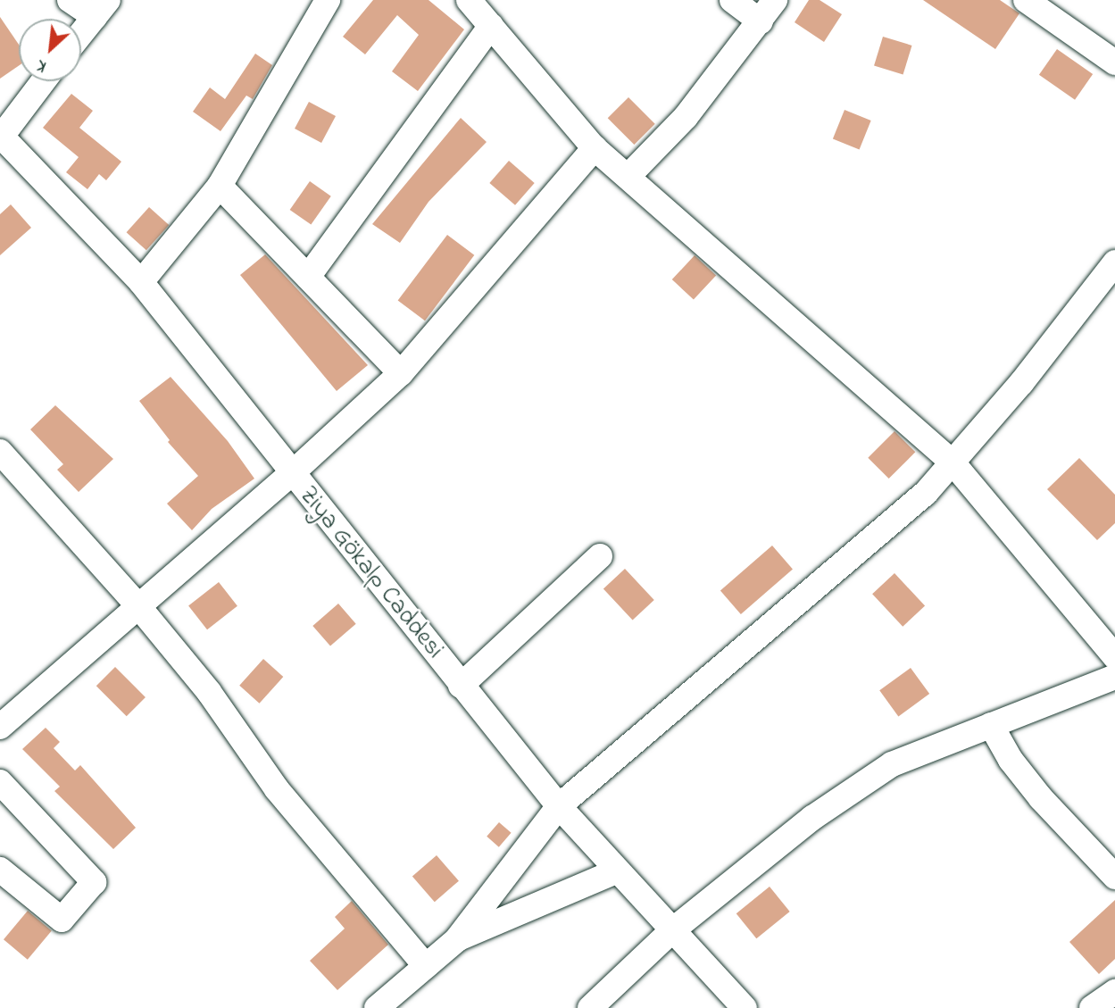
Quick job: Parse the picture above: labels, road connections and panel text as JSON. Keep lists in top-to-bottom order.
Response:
{
  "streets": {
    "street": ["Ziya Gökalp Caddesi"]
  },
  "north": "bottom left"
}
